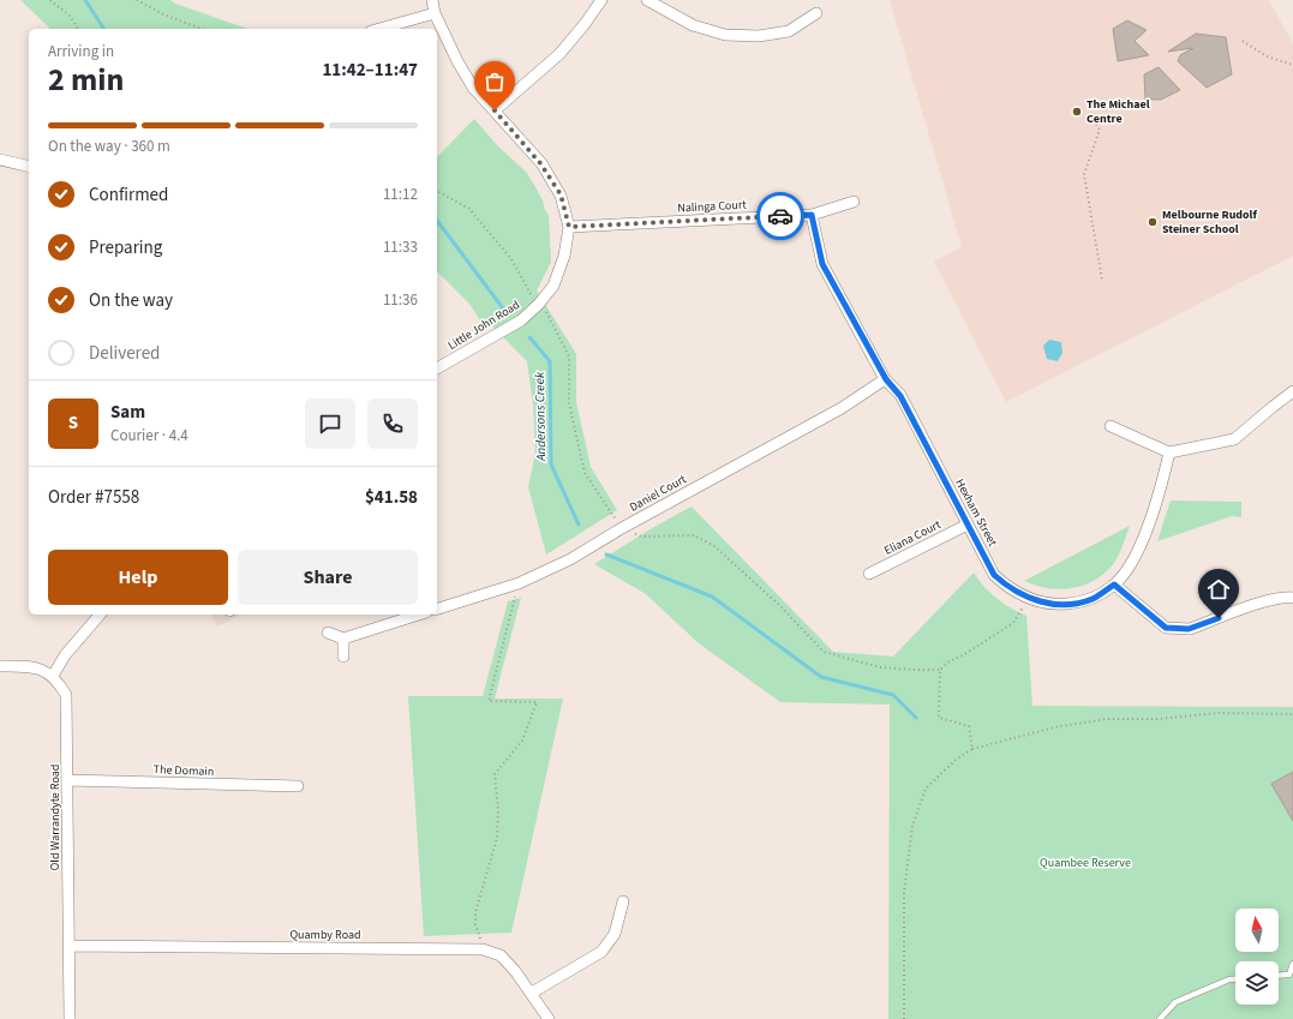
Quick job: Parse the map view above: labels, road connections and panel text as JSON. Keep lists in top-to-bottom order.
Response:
{
  "streets": {
    "street": [
      "Nalinga Court",
      "Little John Road",
      "Daniel Court",
      "Hexham Street",
      "Eliana Court",
      "The Domain",
      "Old Warrandyte Road",
      "Quamby Road"
    ]
  },
  "crossings": [
    ["Nalinga Court", "Little John Road"],
    ["Nalinga Court", "Hexham Street"],
    ["Daniel Court", "Hexham Street"],
    ["Hexham Street", "Eliana Court"],
    ["The Domain", "Old Warrandyte Road"],
    ["Old Warrandyte Road", "Quamby Road"]
  ],
  "water": ["Andersons Creek"],
  "parks": ["Quambee Reserve"],
  "places": ["The Michael Centre", "Melbourne Rudolf Steiner School"],
  "north": "top",
  "page": {
    "heading": ["2 min", "Arriving in", "11:42–11:47"],
    "panel": [
      "Sam",
      "Courier · 4.4",
      "Order #7558",
      "$41.58"
    ],
    "bar": "On the way · 360 m",
    "list": [
      ["Confirmed", "11:12"],
      ["Preparing", "11:33"],
      ["On the way", "11:36"],
      "Delivered"
    ],
    "round": "S",
    "buttons": ["Help", "Share"]
  }
}
